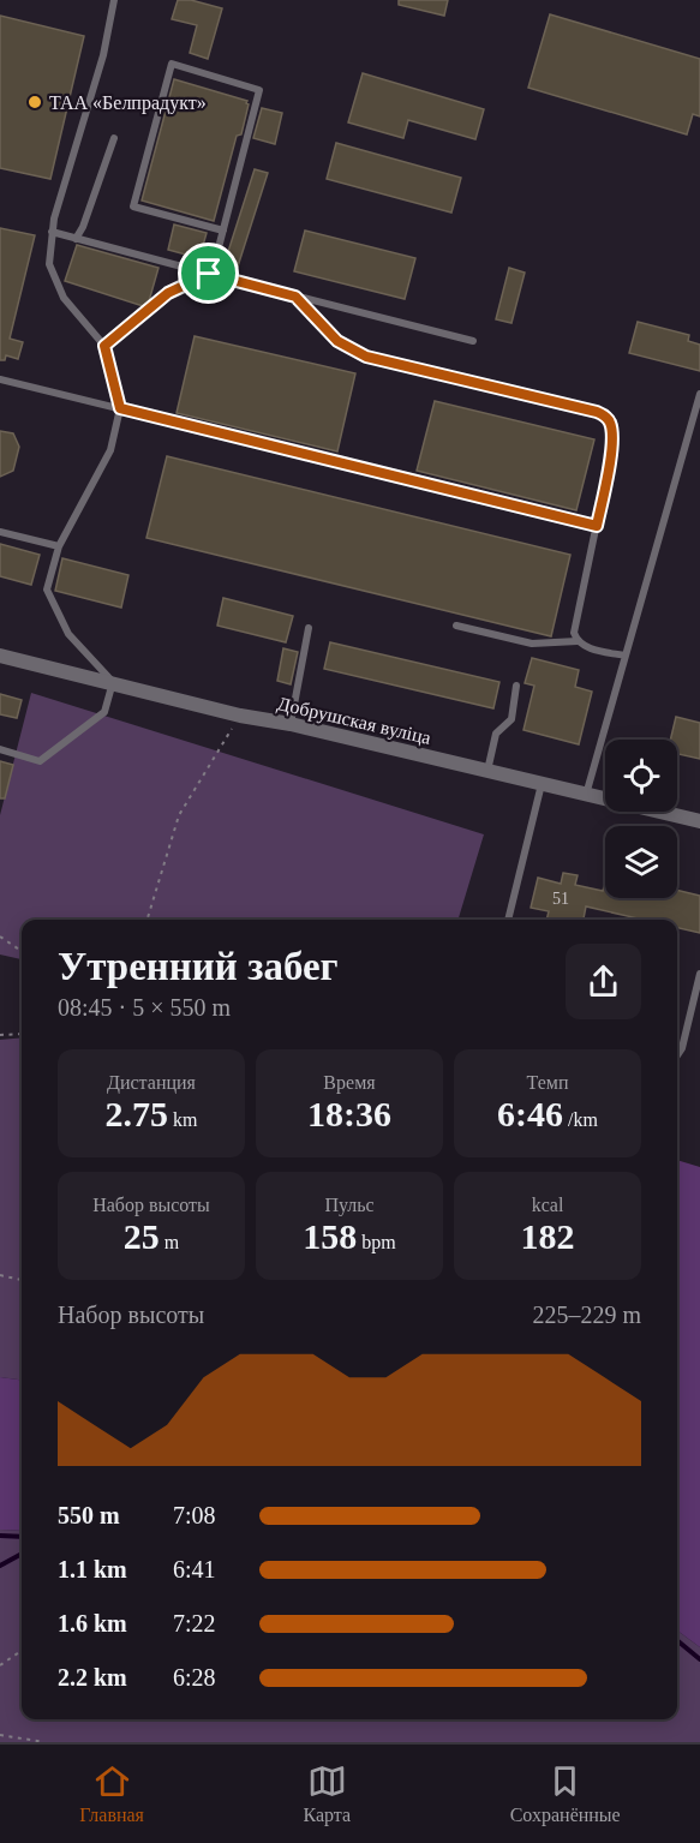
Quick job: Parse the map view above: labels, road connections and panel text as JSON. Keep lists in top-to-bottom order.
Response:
{
  "streets": {
    "street": ["Добрушская вуліца"]
  },
  "places": ["ТАА «Белпрадукт»"],
  "house_numbers": ["51"],
  "page": {
    "heading": ["Утренний забег", "08:45 · 5 × 550 m"],
    "stats": [
      ["Дистанция", "2.75 km"],
      ["Время", "18:36"],
      ["Темп", "6:46 /km"],
      ["Набор высоты", "25 m"],
      ["Пульс", "158 bpm"],
      ["kcal", "182"]
    ],
    "chart": ["Набор высоты", "225–229 m"],
    "list": [
      {
        "name": "550 m",
        "note": "7:08"
      },
      {
        "name": "1.1 km",
        "note": "6:41"
      },
      {
        "name": "1.6 km",
        "note": "7:22"
      },
      {
        "name": "2.2 km",
        "note": "6:28"
      }
    ],
    "tabs": ["Главная", "Карта", "Сохранённые"]
  }
}
